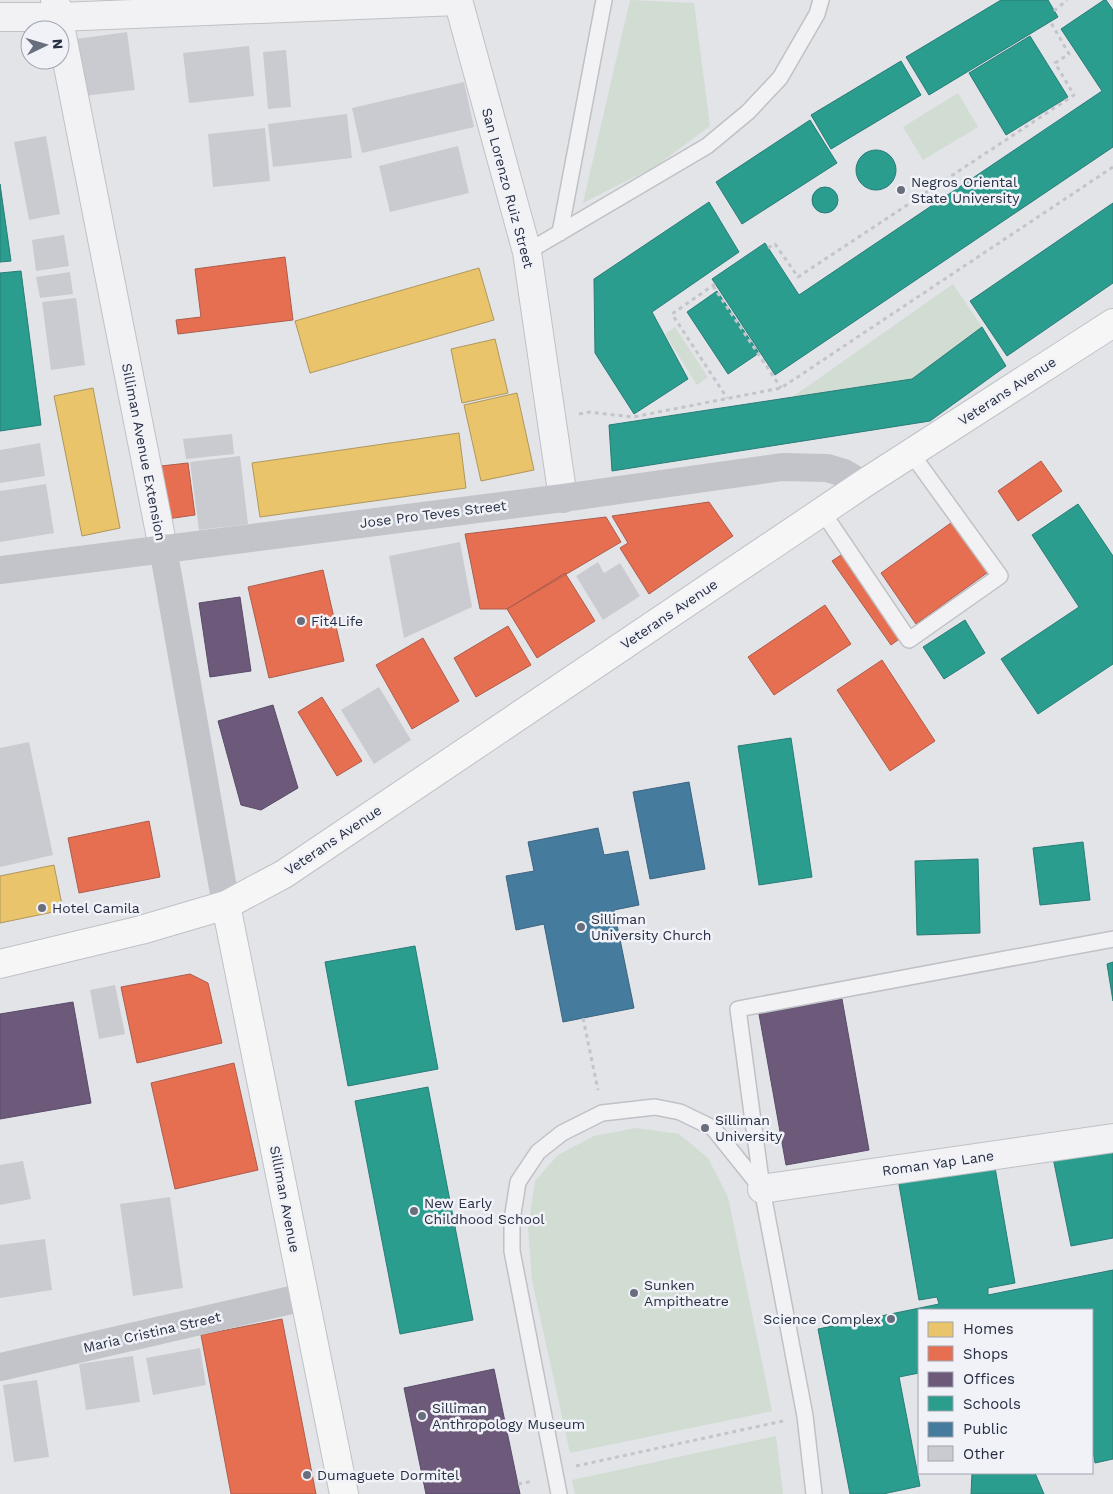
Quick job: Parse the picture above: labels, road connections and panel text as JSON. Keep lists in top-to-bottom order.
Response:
{
  "streets": {
    "main road": ["Veterans Avenue", "Silliman Avenue"],
    "street": [
      "San Lorenzo Ruiz Street",
      "Silliman Avenue Extension",
      "Jose Pro Teves Street",
      "Roman Yap Lane",
      "Maria Cristina Street"
    ]
  },
  "crossings": [
    ["San Lorenzo Ruiz Street", "Jose Pro Teves Street"],
    ["Veterans Avenue", "Silliman Avenue Extension"],
    ["Veterans Avenue", "Jose Pro Teves Street"],
    ["Veterans Avenue", "Silliman Avenue"],
    ["Silliman Avenue Extension", "Jose Pro Teves Street"],
    ["Silliman Avenue Extension", "Silliman Avenue"],
    ["Silliman Avenue", "Maria Cristina Street"]
  ],
  "places": [
    "Negros Oriental State University",
    "Fit4Life",
    "Hotel Camila",
    "Silliman University Church",
    "Silliman University",
    "New Early Childhood School",
    "Sunken Ampitheatre",
    "Science Complex",
    "Silliman Anthropology Museum",
    "Dumaguete Dormitel"
  ],
  "legend": [
    "Homes",
    "Shops",
    "Offices",
    "Schools",
    "Public",
    "Other"
  ],
  "north": "right"
}
